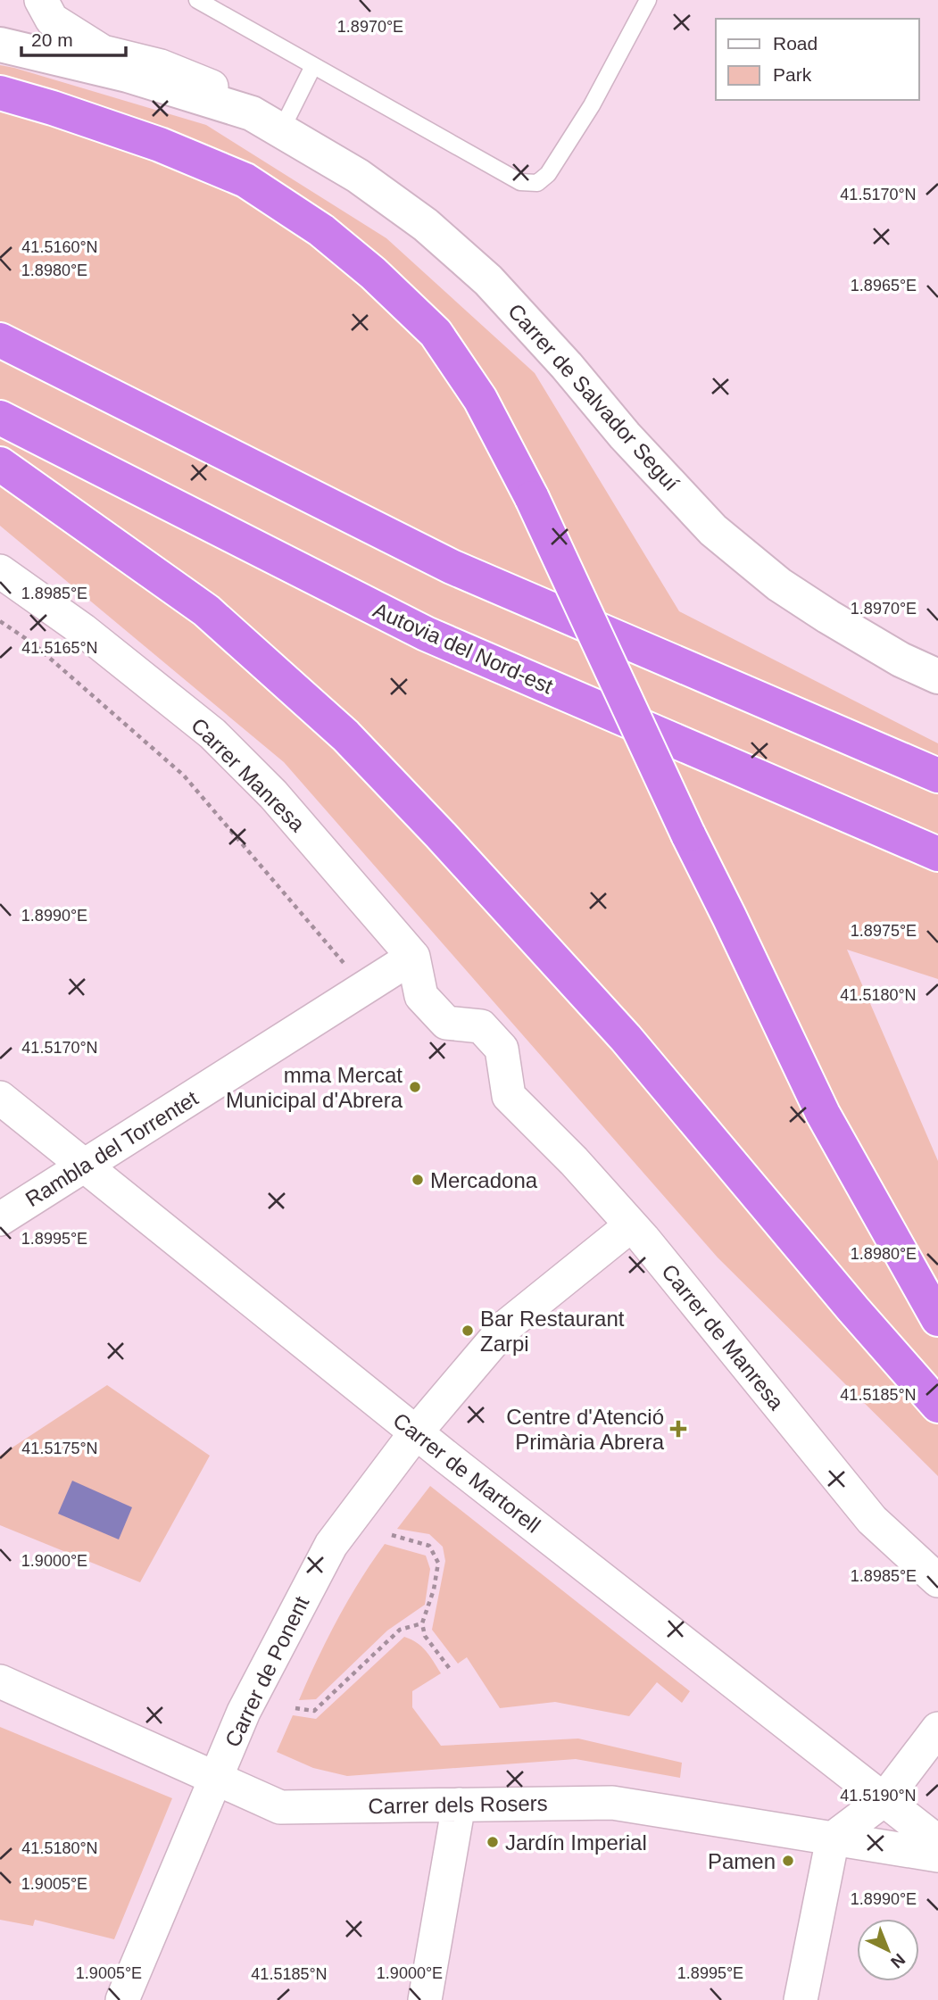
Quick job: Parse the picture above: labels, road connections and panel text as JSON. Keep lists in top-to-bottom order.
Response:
{
  "streets": {
    "highway": ["Autovia del Nord-est"],
    "street": [
      "Carrer de Salvador Seguí",
      "Carrer Manresa",
      "Rambla del Torrentet",
      "Carrer de Manresa",
      "Carrer de Martorell",
      "Carrer de Ponent",
      "Carrer dels Rosers"
    ]
  },
  "crossings": [
    ["Carrer Manresa", "Rambla del Torrentet"],
    ["Carrer Manresa", "Carrer de Manresa"],
    ["Rambla del Torrentet", "Carrer de Manresa"],
    ["Rambla del Torrentet", "Carrer de Martorell"],
    ["Carrer de Manresa", "Carrer de Ponent"],
    ["Carrer de Martorell", "Carrer de Ponent"],
    ["Carrer de Ponent", "Carrer dels Rosers"]
  ],
  "places": {
    "other": [
      "mma Mercat Municipal d'Abrera",
      "Mercadona",
      "Bar Restaurant Zarpi",
      "Jardín Imperial",
      "Pamen"
    ],
    "health": ["Centre d'Atenció Primària Abrera"]
  },
  "legend": ["Road", "Park"],
  "scale_bar": "20 m",
  "north": "bottom right",
  "coordinates": [
    "1.8970°E",
    "41.5170°N",
    "41.5160°N",
    "1.8980°E",
    "1.8965°E",
    "1.8985°E",
    "41.5165°N",
    "1.8990°E",
    "1.8975°E",
    "41.5180°N",
    "1.8995°E",
    "41.5185°N",
    "41.5175°N",
    "1.9000°E",
    "41.5190°N",
    "1.9005°E"
  ]
}
